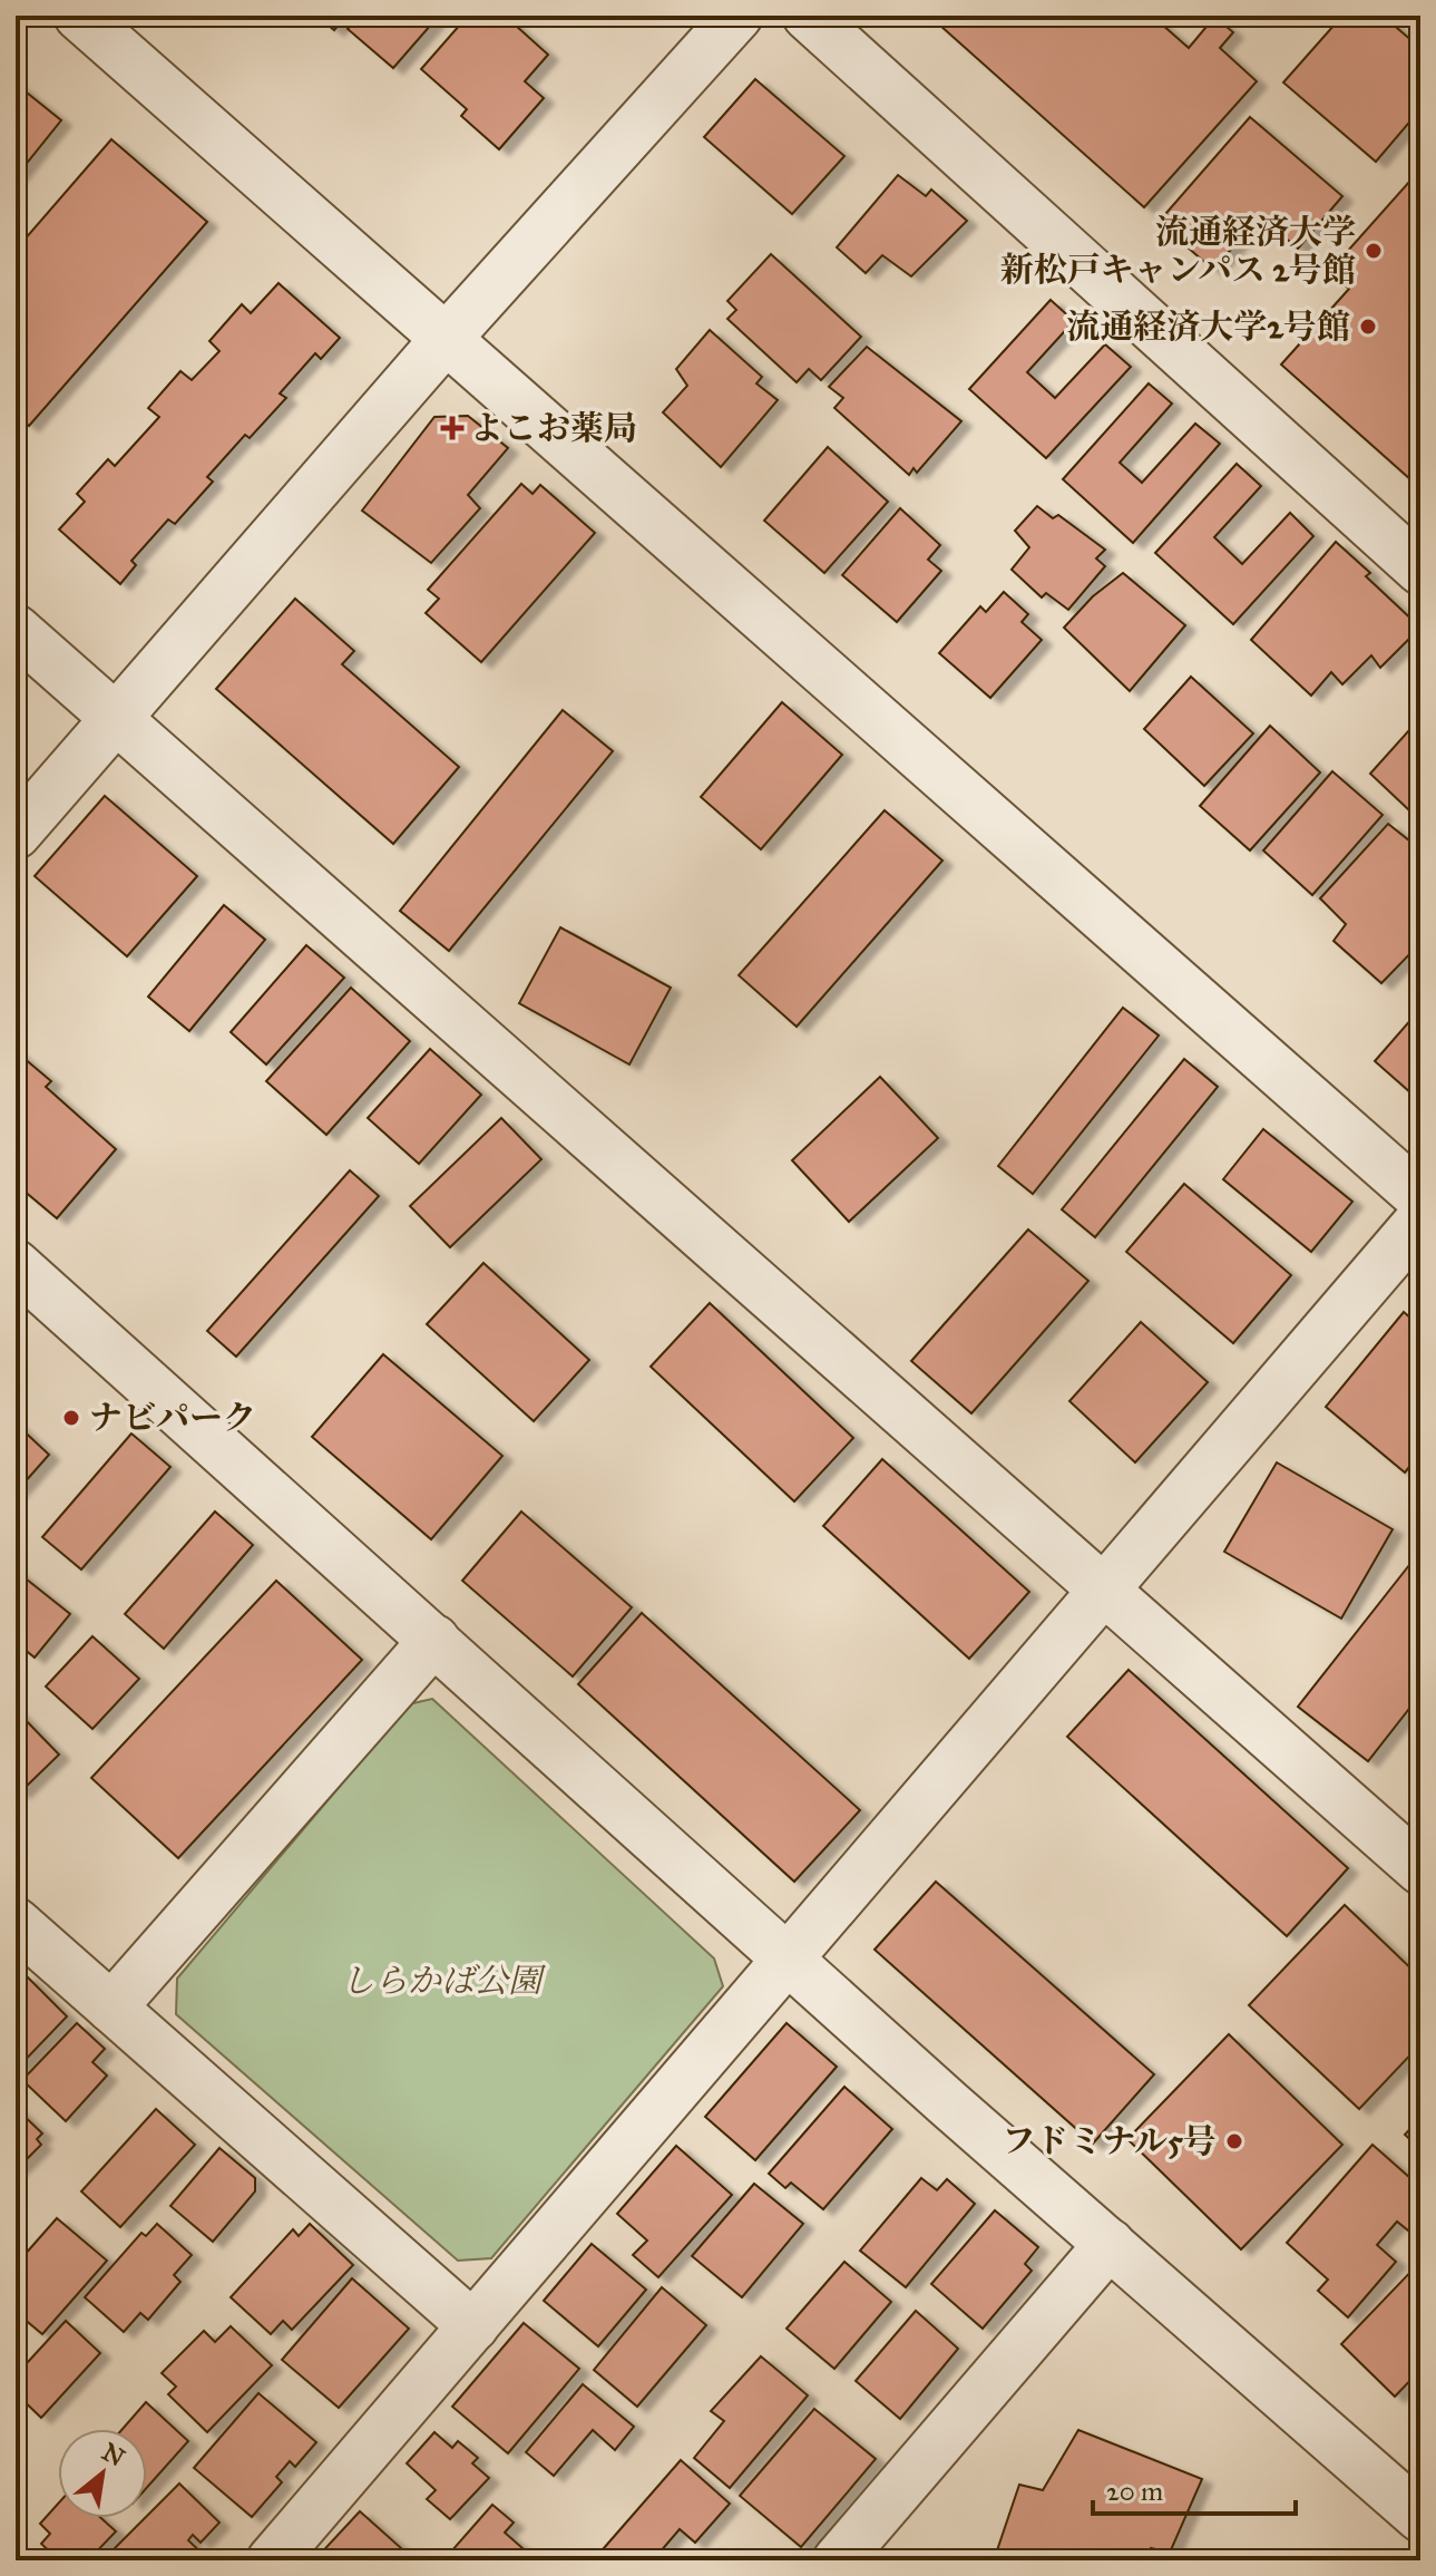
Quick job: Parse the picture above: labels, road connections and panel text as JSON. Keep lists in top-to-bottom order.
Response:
{
  "parks": ["しらかば公園"],
  "places": {
    "other": [
      "流通経済大学 新松戸キャンパス 2号館",
      "流通経済大学2号館",
      "ナビパーク",
      "フドミナル5号"
    ],
    "health": ["よこお薬局"]
  },
  "scale_bar": "20 m",
  "north": "top right"
}
